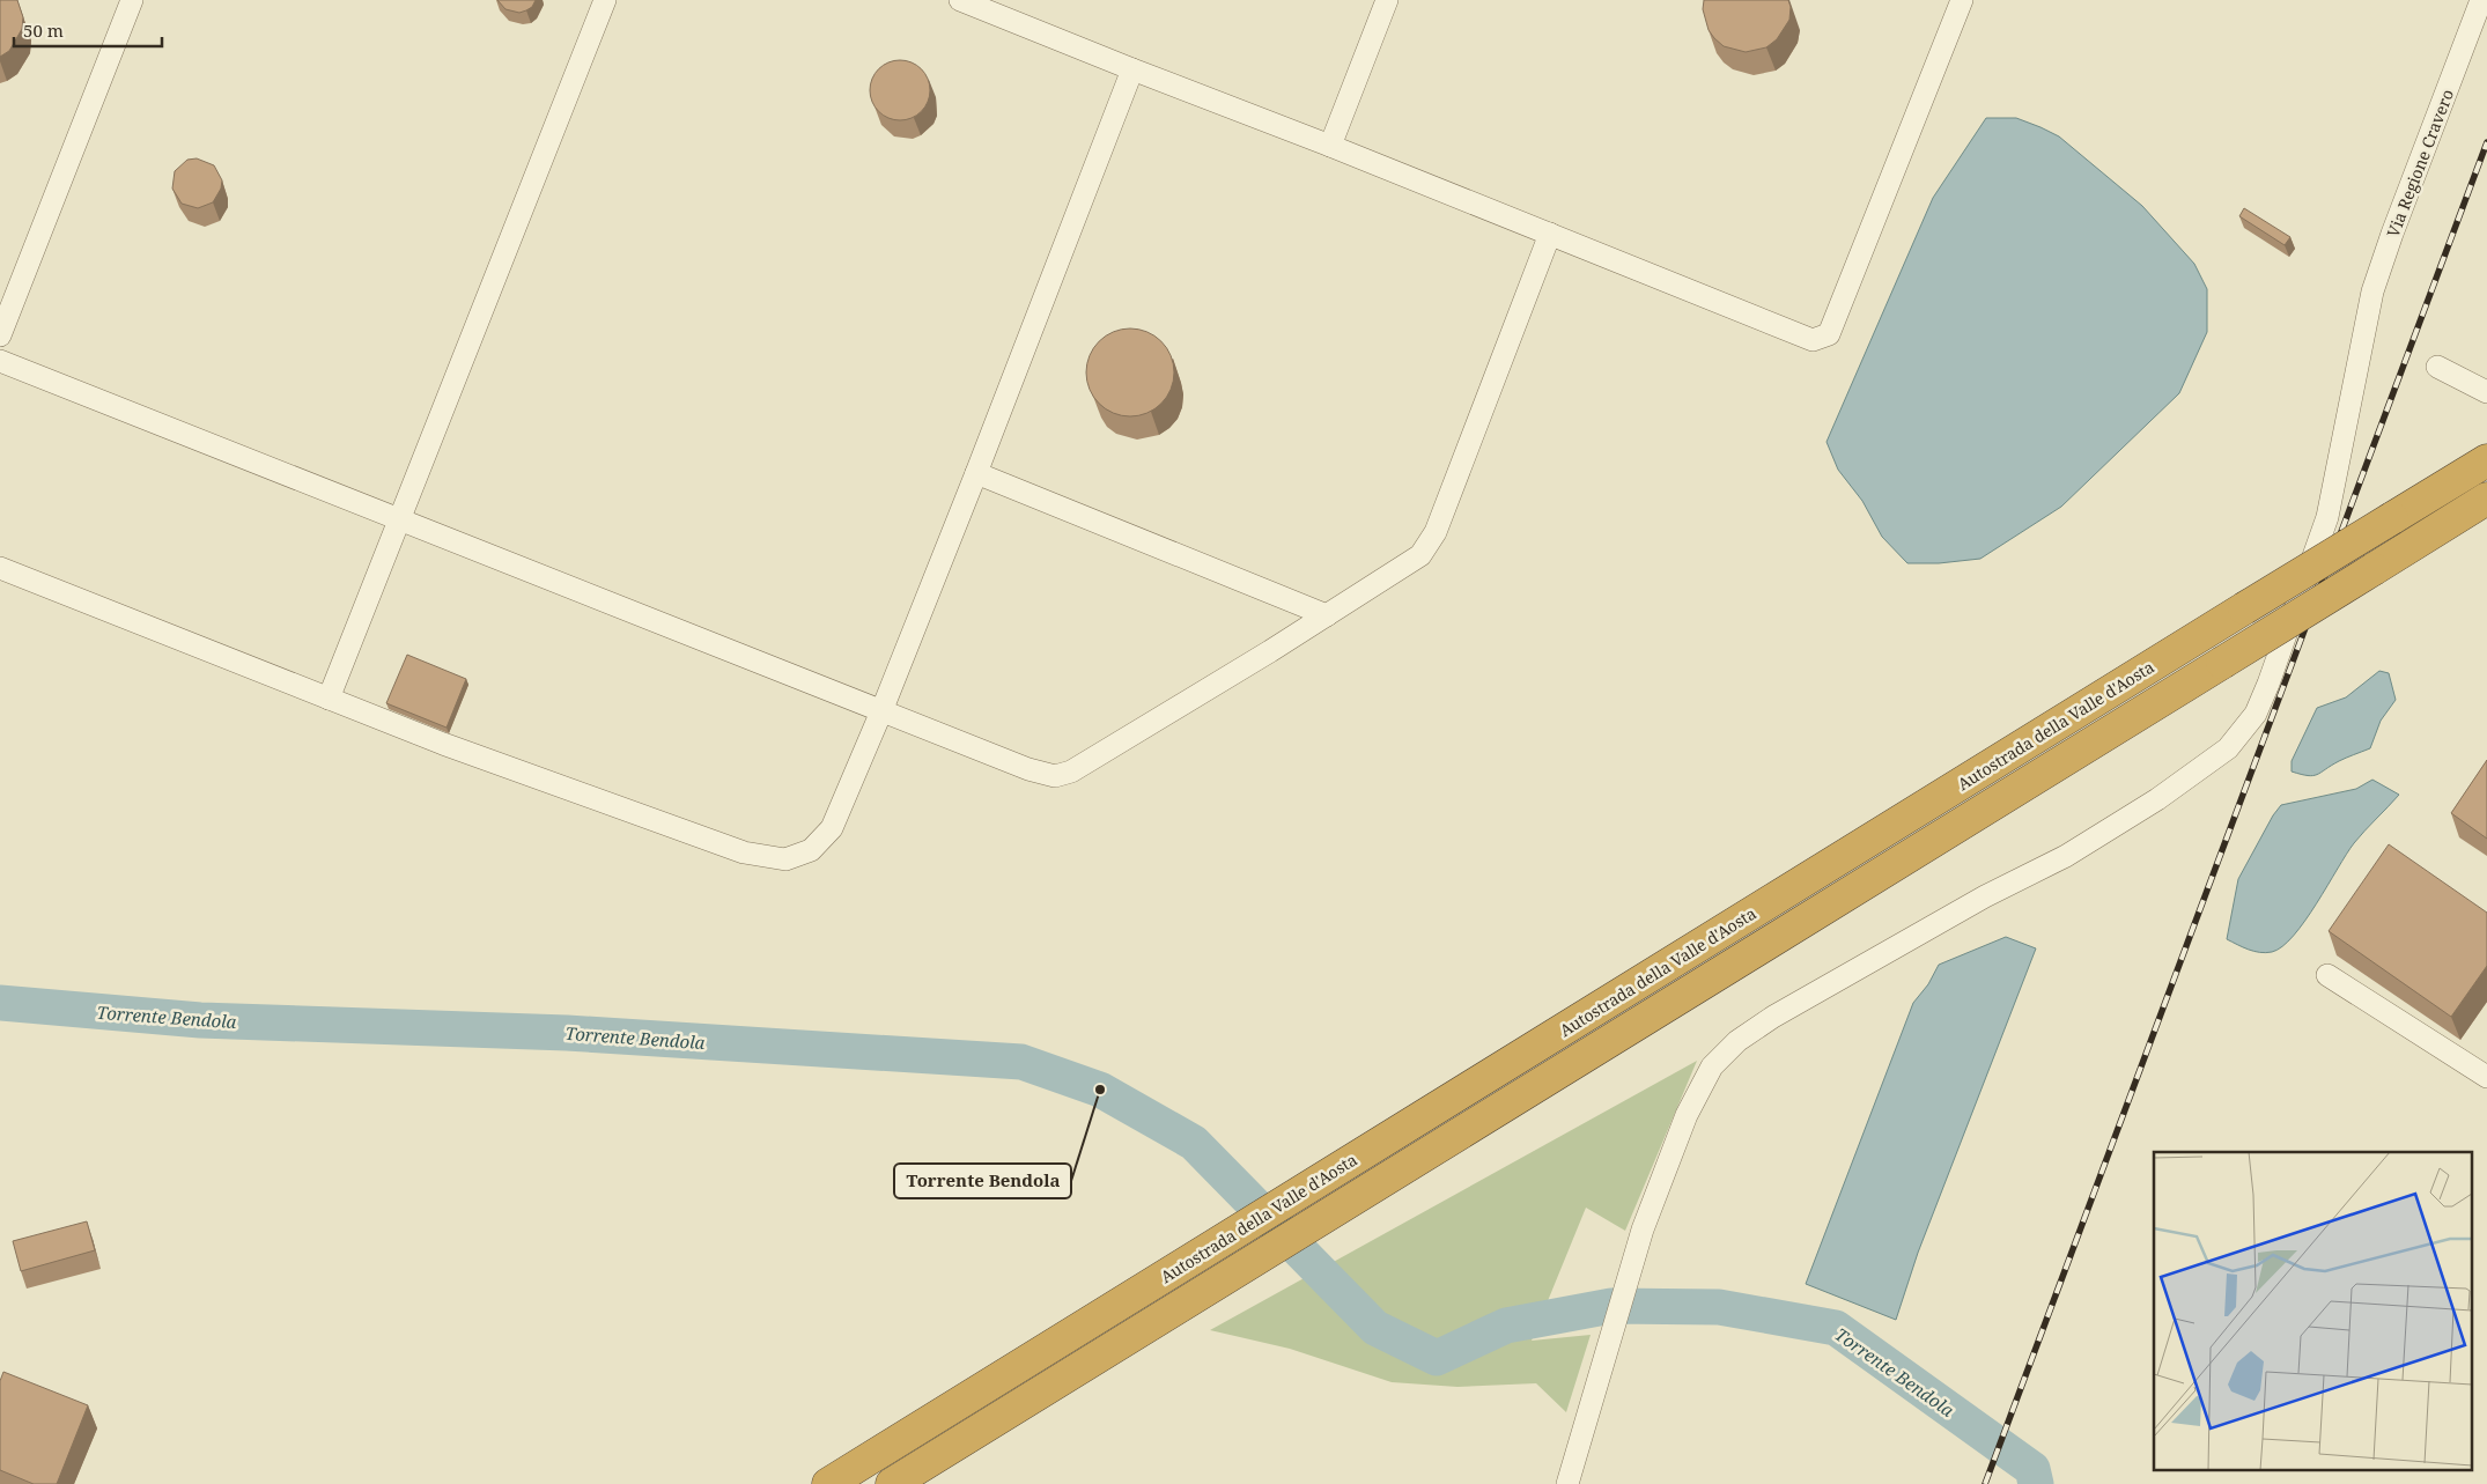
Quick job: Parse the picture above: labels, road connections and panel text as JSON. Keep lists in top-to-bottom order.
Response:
{
  "streets": {
    "highway": ["Autostrada della Valle d'Aosta"],
    "street": ["Via Regione Cravero"]
  },
  "water": ["Torrente Bendola"],
  "places": ["Torrente Bendola"],
  "scale_bar": "50 m"
}
